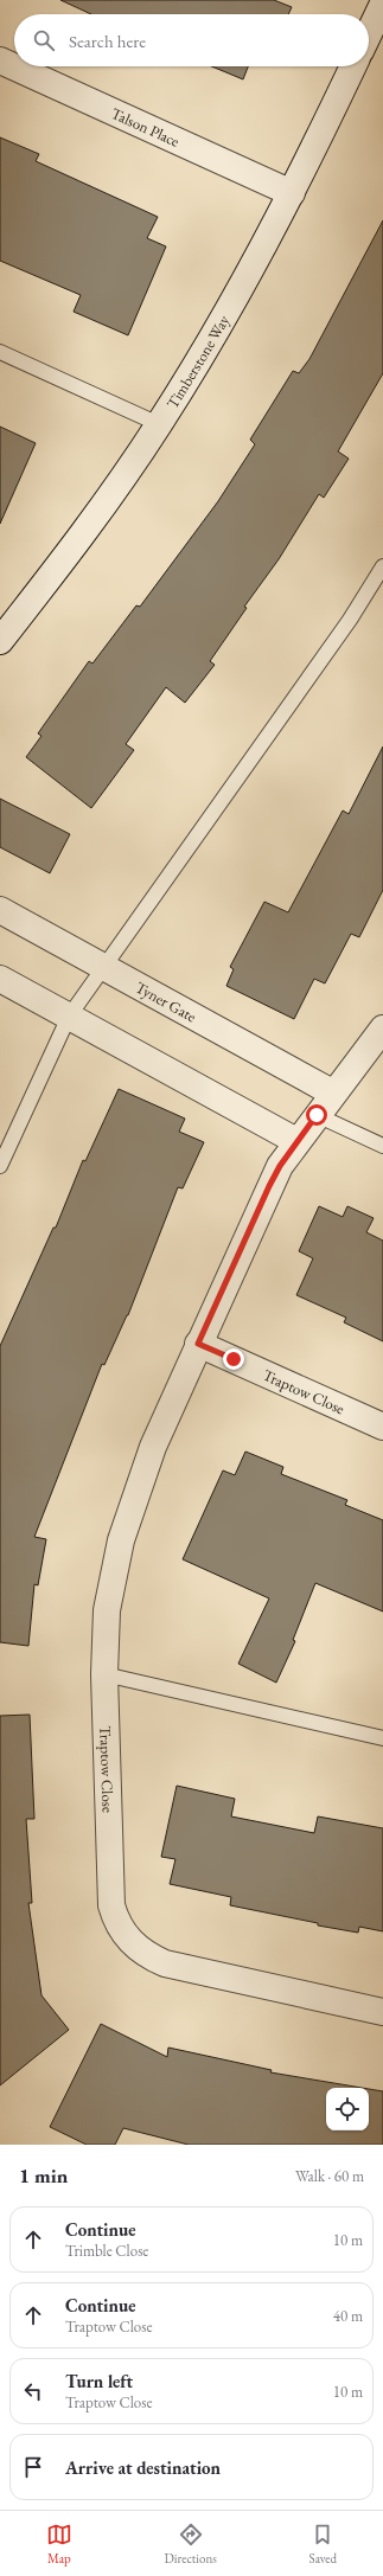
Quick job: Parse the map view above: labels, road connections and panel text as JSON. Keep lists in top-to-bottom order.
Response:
{
  "streets": {
    "street": [
      "Talson Place",
      "Timberstone Way",
      "Tyner Gate",
      "Traptow Close"
    ]
  },
  "crossings": [
    ["Talson Place", "Timberstone Way"],
    ["Tyner Gate", "Traptow Close"]
  ],
  "page": {
    "search": "Search here",
    "heading": ["1 min", "Walk · 60 m"],
    "list": [
      ["Continue", "Trimble Close", "10 m"],
      ["Continue", "Traptow Close", "40 m"],
      ["Turn left", "Traptow Close", "10 m"],
      "Arrive at destination"
    ],
    "nav": ["Map", "Directions", "Saved"]
  }
}
